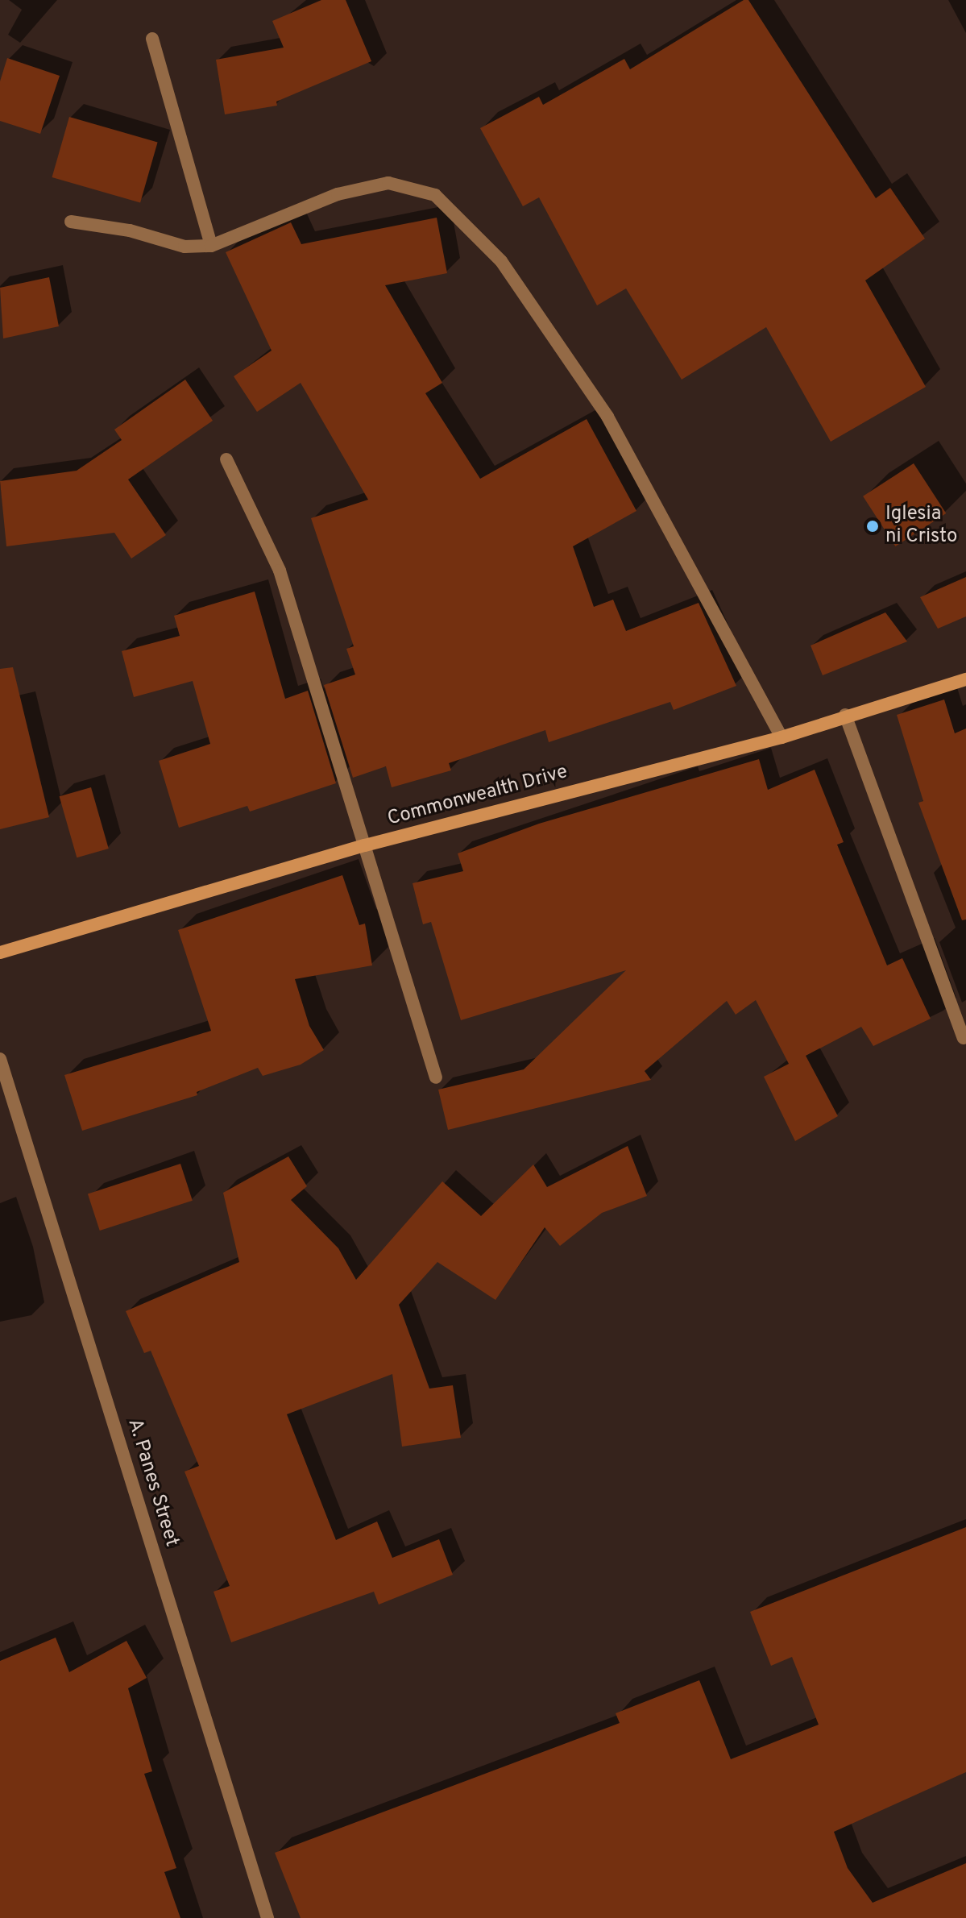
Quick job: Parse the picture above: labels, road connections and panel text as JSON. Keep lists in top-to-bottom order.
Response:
{
  "streets": {
    "street": ["Commonwealth Drive", "A. Panes Street"]
  },
  "places": ["Iglesia ni Cristo"]
}
